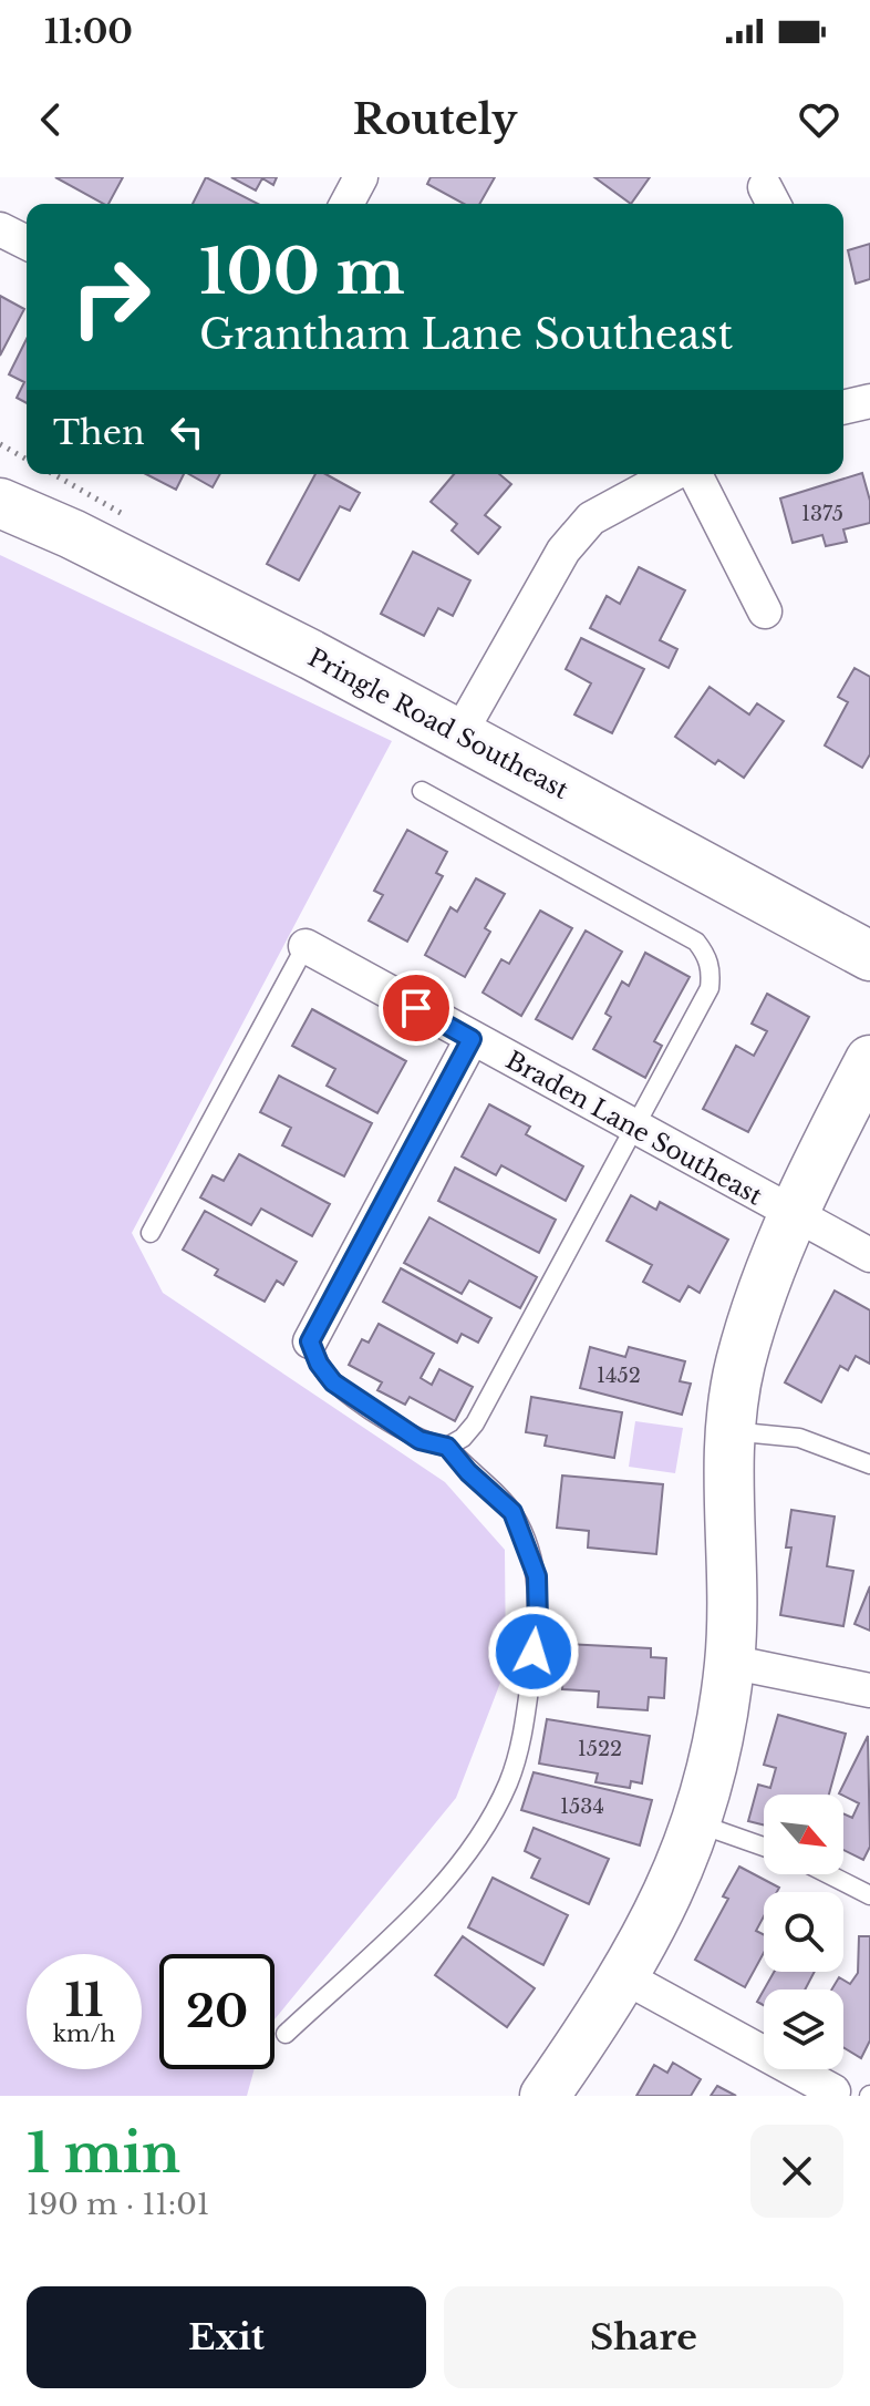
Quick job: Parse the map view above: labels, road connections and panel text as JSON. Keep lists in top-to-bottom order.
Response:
{
  "streets": {
    "street": ["Pringle Road Southeast", "Braden Lane Southeast"]
  },
  "house_numbers": [
    "1375",
    "1452",
    "1522",
    "1534"
  ],
  "north": "bottom right",
  "page": {
    "status": "11:00",
    "header": "Routely",
    "turn": ["100 m", "Grantham Lane Southeast"],
    "then": "Then",
    "speed": "11 km/h",
    "limit": "20",
    "heading": ["1 min", "190 m · 11:01"],
    "buttons": ["Exit", "Share"]
  }
}
